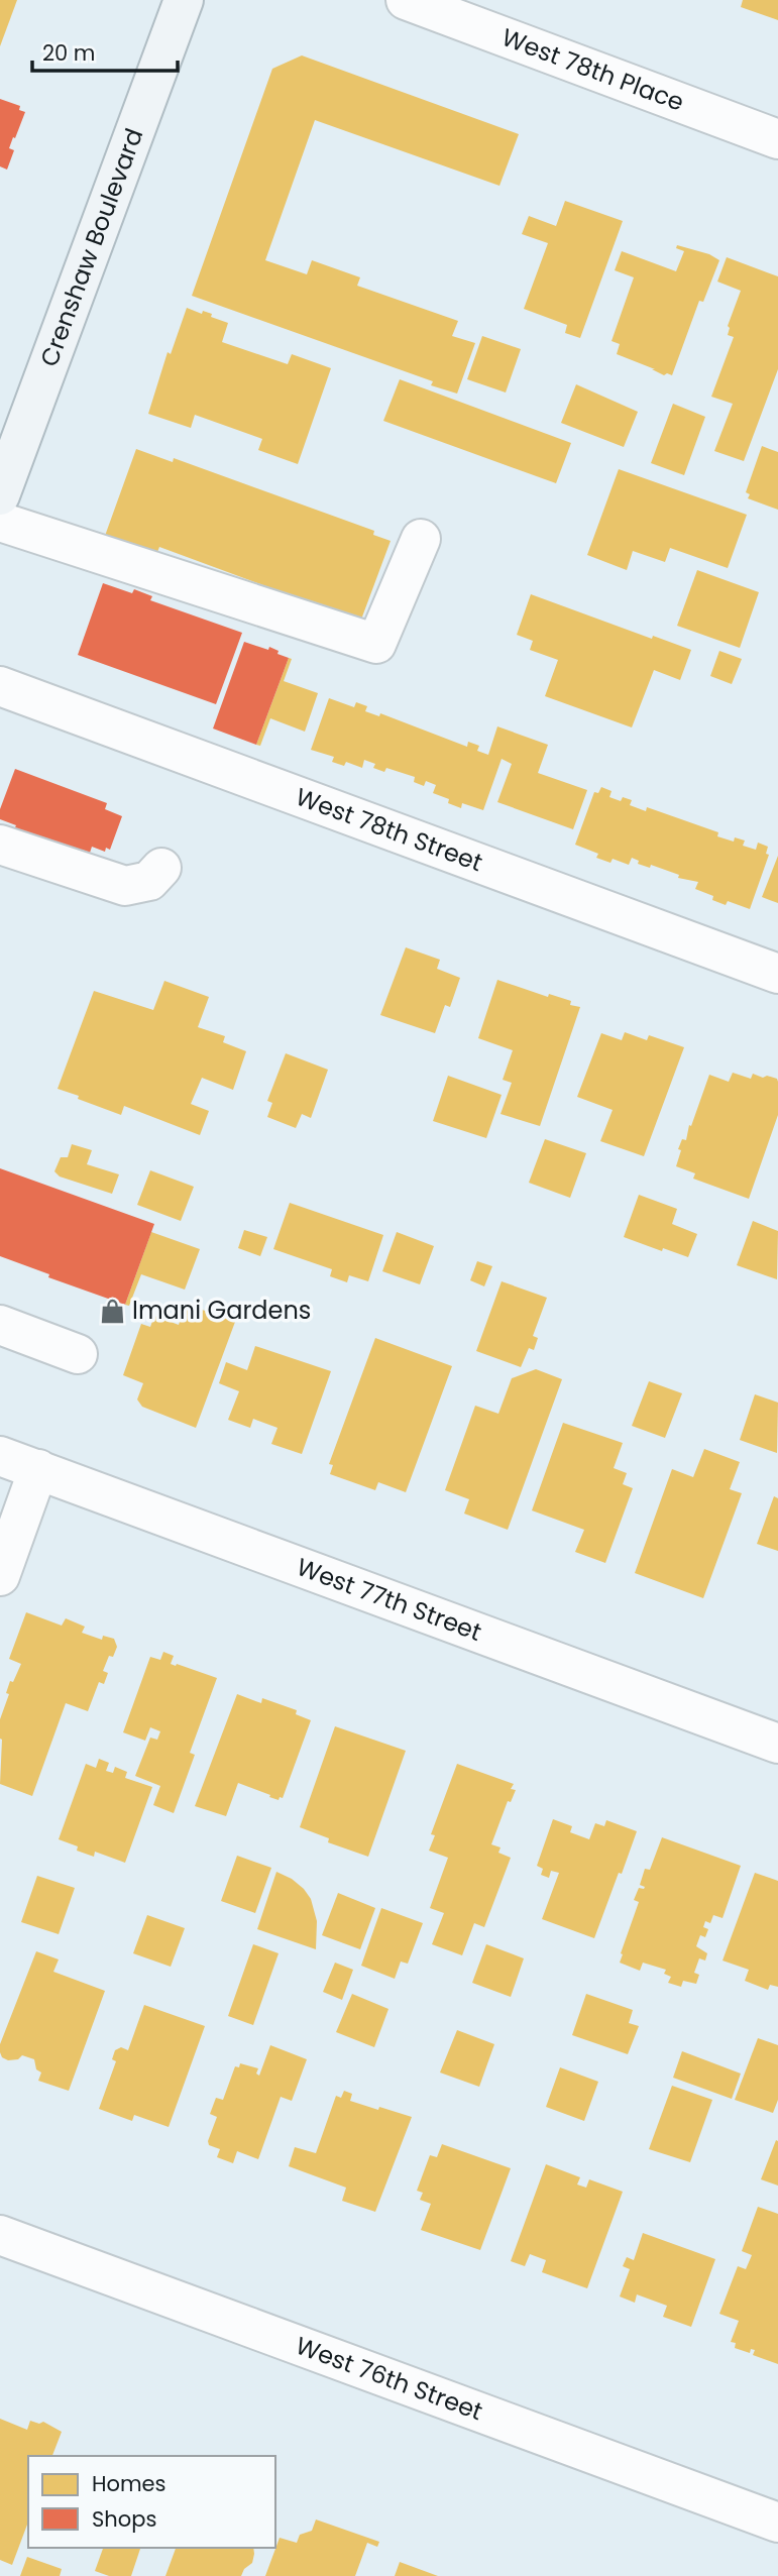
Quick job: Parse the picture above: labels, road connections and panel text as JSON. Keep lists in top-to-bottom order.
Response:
{
  "streets": {
    "main road": ["Crenshaw Boulevard"],
    "street": [
      "West 78th Place",
      "West 78th Street",
      "West 77th Street",
      "West 76th Street"
    ]
  },
  "places": {
    "shop": ["Imani Gardens"]
  },
  "legend": ["Homes", "Shops"],
  "scale_bar": "20 m"
}
